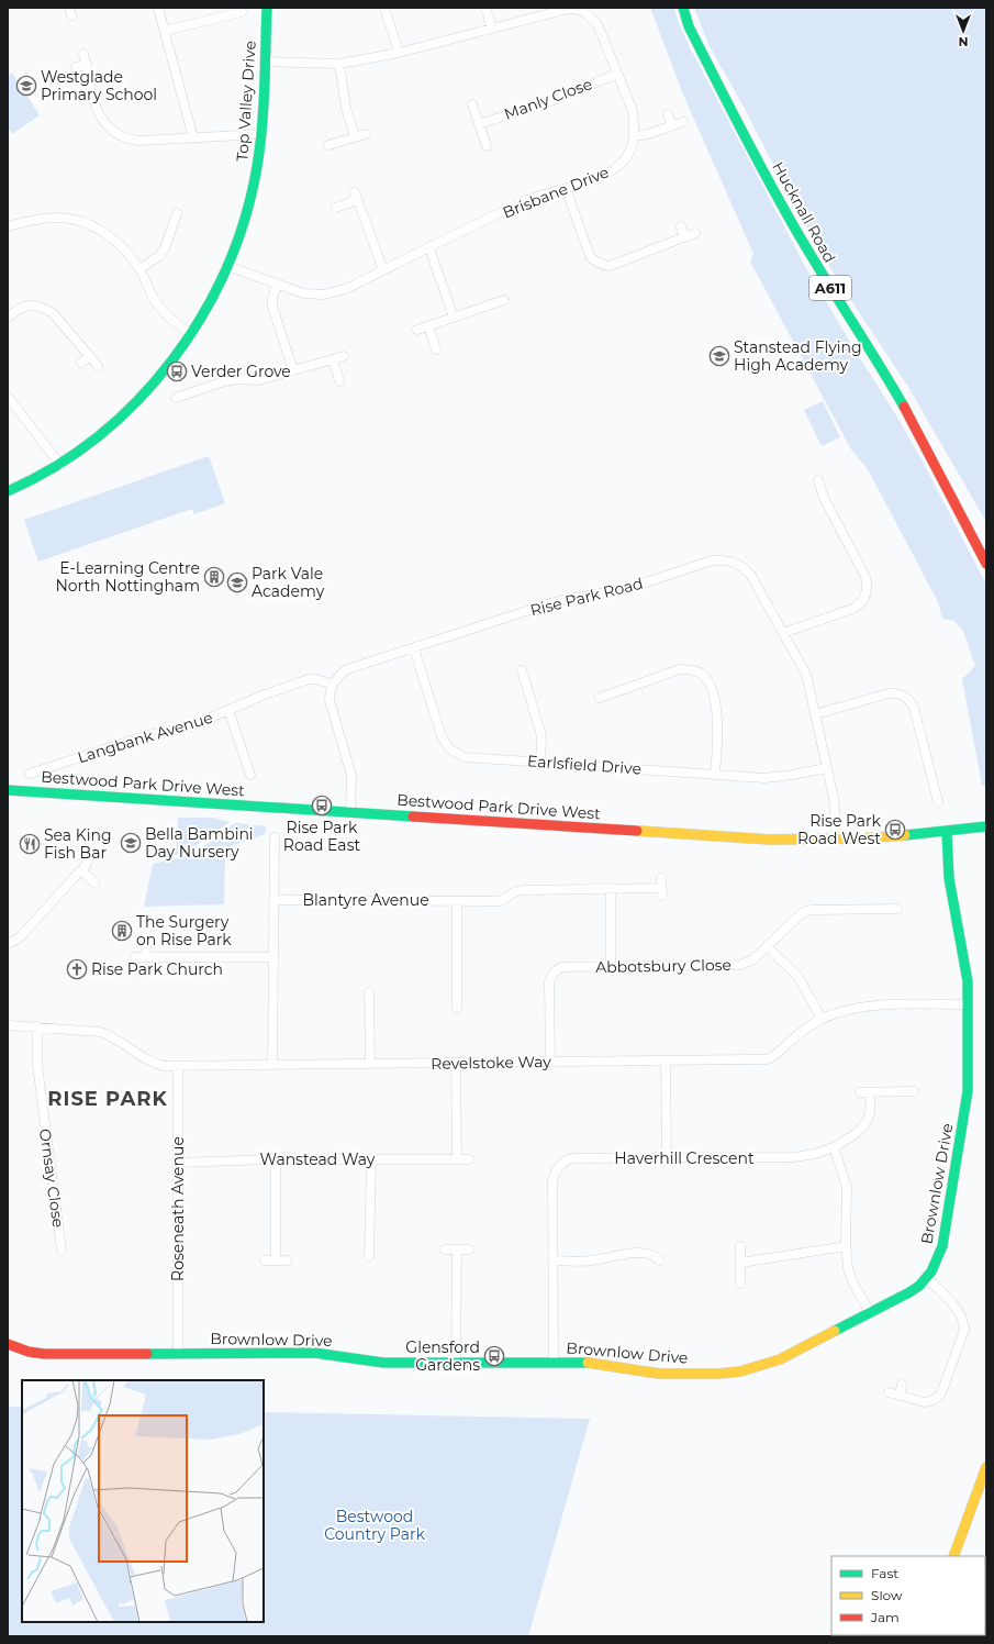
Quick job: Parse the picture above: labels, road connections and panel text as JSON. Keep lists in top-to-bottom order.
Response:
{
  "streets": {
    "street": [
      "Manly Close",
      "Top Valley Drive",
      "Brisbane Drive",
      "Hucknall Road",
      "A611",
      "Rise Park Road",
      "Langbank Avenue",
      "Earlsfield Drive",
      "Bestwood Park Drive West",
      "Blantyre Avenue",
      "Abbotsbury Close",
      "Revelstoke Way",
      "Haverhill Crescent",
      "Wanstead Way",
      "Ornsay Close",
      "Brownlow Drive",
      "Roseneath Avenue"
    ]
  },
  "crossings": [
    ["Manly Close", "Brisbane Drive"],
    ["Top Valley Drive", "Brisbane Drive"],
    ["Rise Park Road", "Langbank Avenue"],
    ["Rise Park Road", "Earlsfield Drive"],
    ["Rise Park Road", "Bestwood Park Drive West"],
    ["Bestwood Park Drive West", "Brownlow Drive"],
    ["Abbotsbury Close", "Revelstoke Way"],
    ["Revelstoke Way", "Ornsay Close"],
    ["Revelstoke Way", "Brownlow Drive"],
    ["Revelstoke Way", "Roseneath Avenue"],
    ["Haverhill Crescent", "Brownlow Drive"],
    ["Wanstead Way", "Roseneath Avenue"],
    ["Brownlow Drive", "Roseneath Avenue"]
  ],
  "districts": ["RISE PARK"],
  "parks": ["Bestwood Country Park"],
  "places": {
    "school or university": [
      "Westglade Primary School",
      "Stanstead Flying High Academy",
      "Park Vale Academy",
      "Bella Bambini Day Nursery"
    ],
    "bus stop": [
      "Verder Grove",
      "Rise Park Road East",
      "Rise Park Road West",
      "Glensford Gardens"
    ],
    "building": ["E-Learning Centre North Nottingham", "The Surgery on Rise Park"],
    "restaurant": ["Sea King Fish Bar"],
    "church": ["Rise Park Church"]
  },
  "legend": ["Fast", "Slow", "Jam"],
  "north": "bottom"
}
